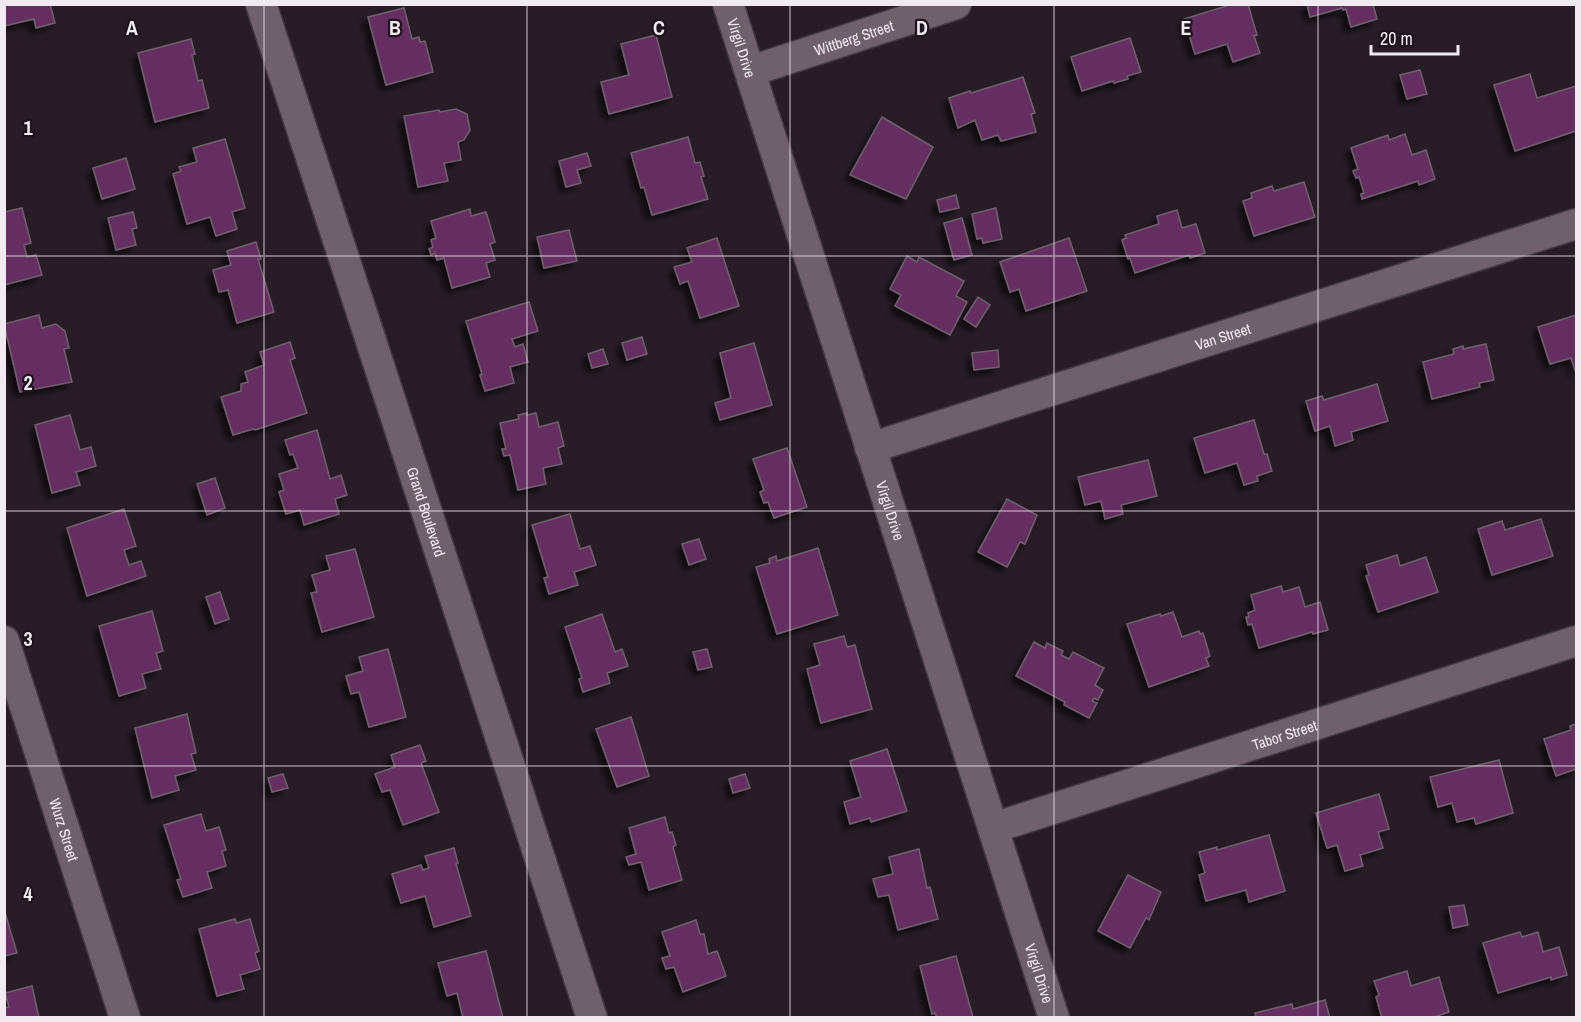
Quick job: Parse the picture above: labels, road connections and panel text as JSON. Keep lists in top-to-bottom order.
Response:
{
  "streets": {
    "street": [
      "Wittberg Street",
      "Virgil Drive",
      "Van Street",
      "Grand Boulevard",
      "Tabor Street",
      "Wurz Street"
    ]
  },
  "crossings": [
    ["Wittberg Street", "Virgil Drive"],
    ["Virgil Drive", "Van Street"],
    ["Virgil Drive", "Tabor Street"]
  ],
  "scale_bar": "20 m",
  "grid": {
    "columns": [
      "A",
      "B",
      "C",
      "D",
      "E"
    ],
    "rows": [
      "1",
      "2",
      "3",
      "4"
    ]
  }
}
